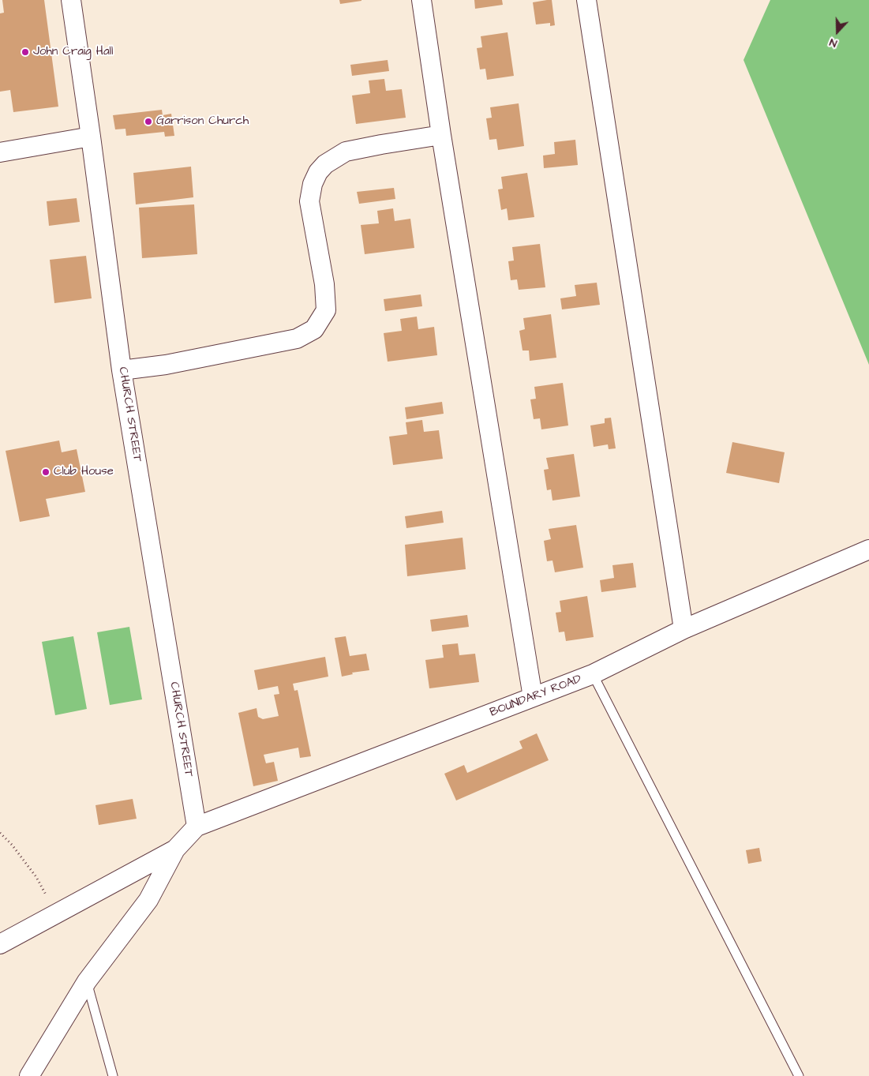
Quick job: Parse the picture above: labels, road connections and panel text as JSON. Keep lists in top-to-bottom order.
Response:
{
  "streets": {
    "street": ["CHURCH STREET", "BOUNDARY ROAD"]
  },
  "crossings": [
    ["CHURCH STREET", "BOUNDARY ROAD"]
  ],
  "places": ["John Craig Hall", "Garrison Church", "Club House"],
  "north": "bottom"
}
